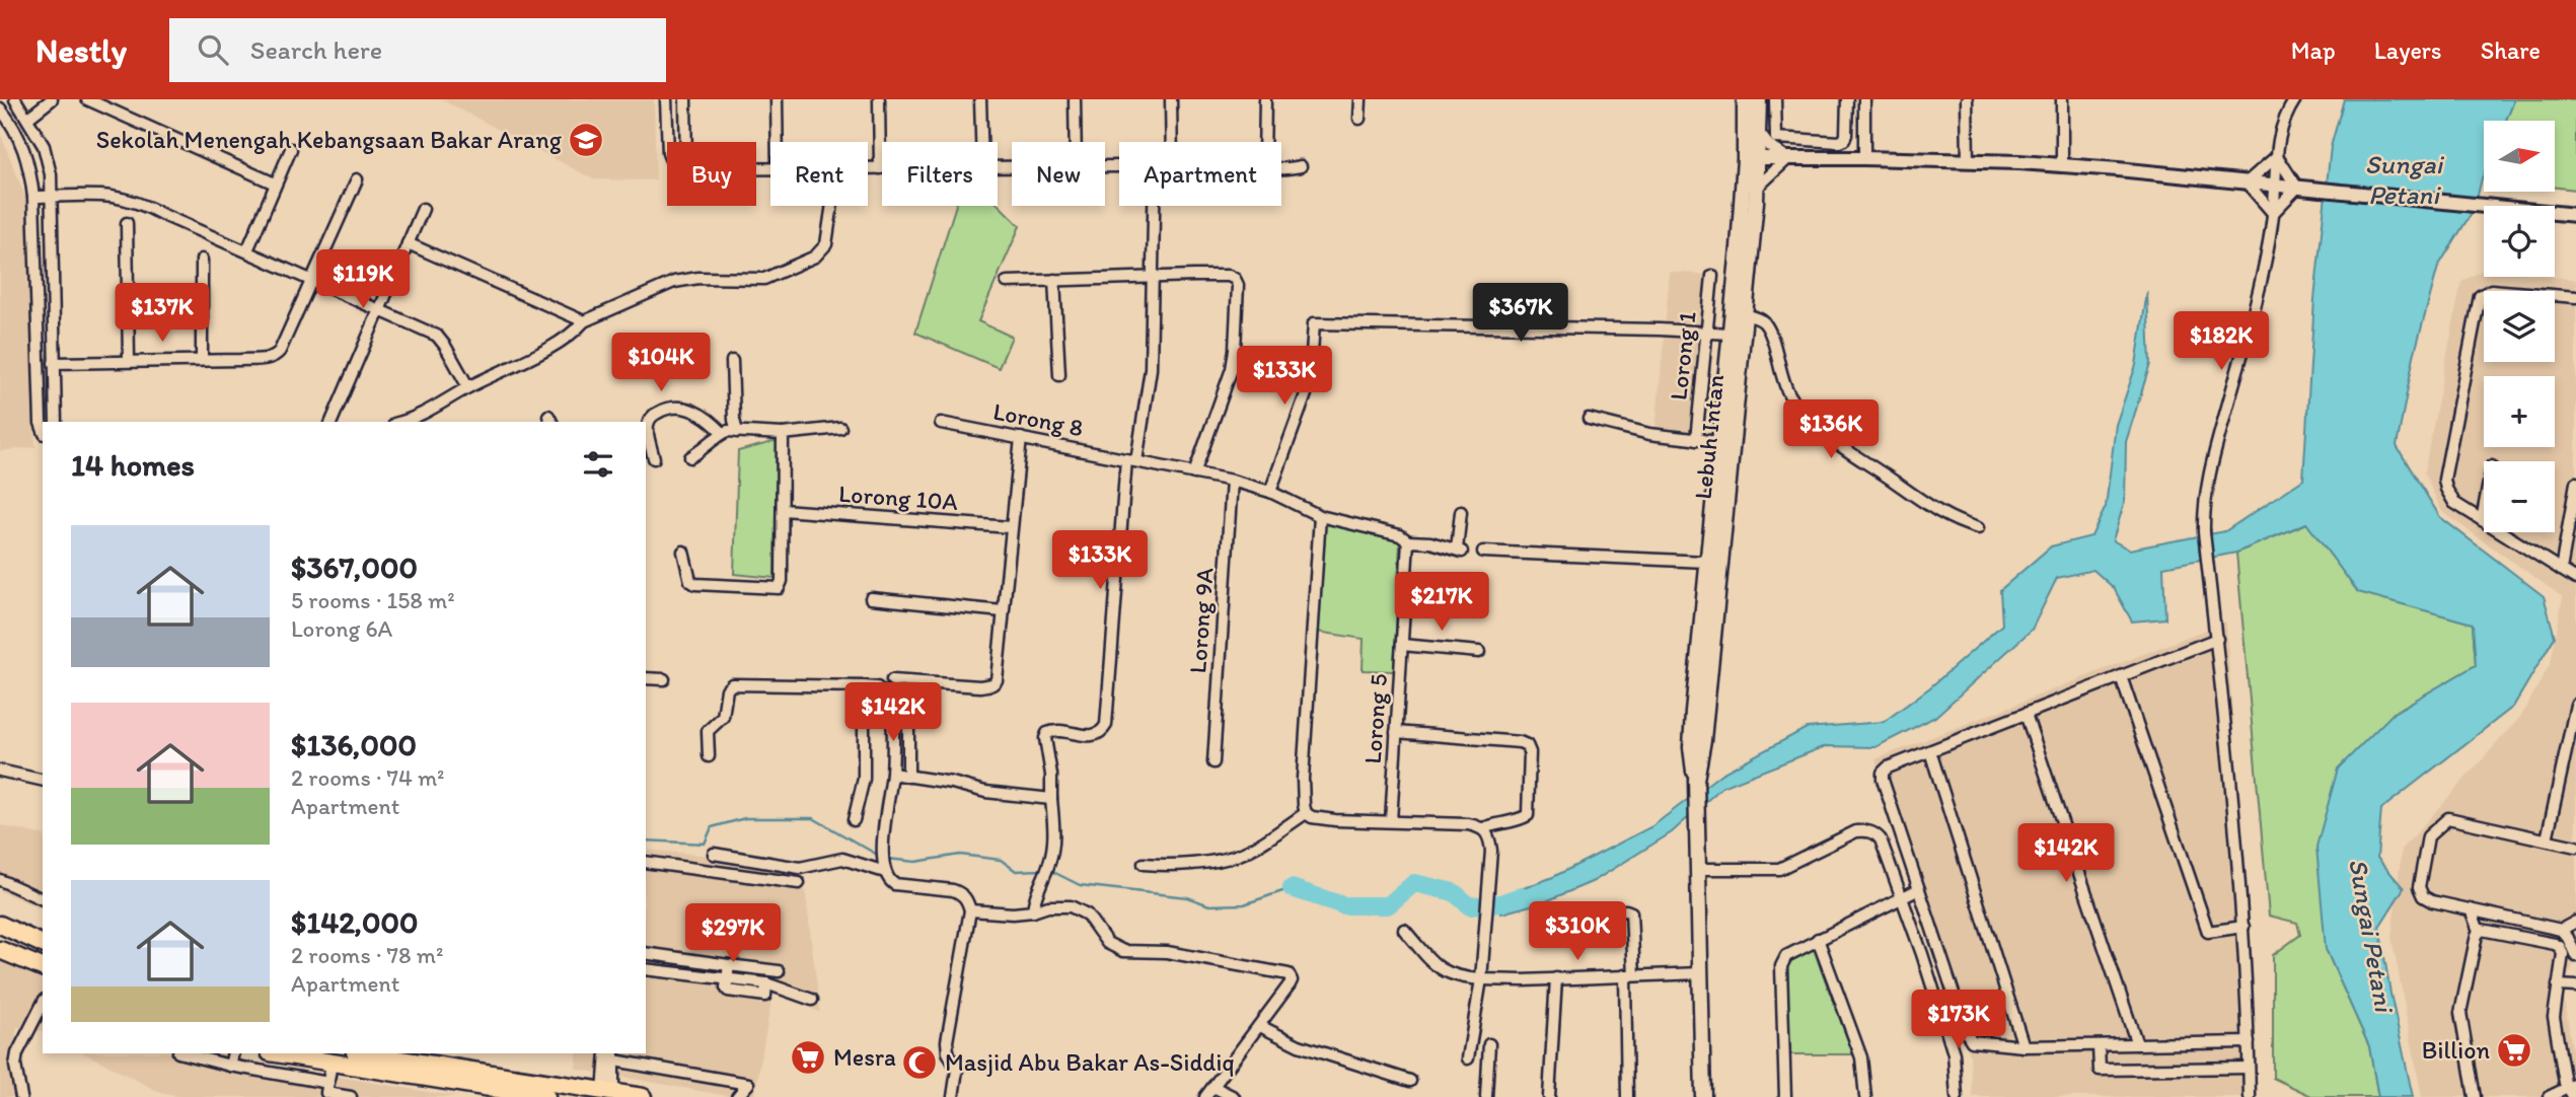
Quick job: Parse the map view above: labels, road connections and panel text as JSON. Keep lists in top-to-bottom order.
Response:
{
  "streets": {
    "main road": ["Lebuh Intan"],
    "street": [
      "Lorong 1",
      "Lorong 8",
      "Lorong 10A",
      "Lorong 9A",
      "Lorong 5"
    ]
  },
  "crossings": [
    ["Lorong 8", "Lorong 9A"]
  ],
  "water": ["Sungai Petani"],
  "places": {
    "school or university": ["Sekolah Menengah Kebangsaan Bakar Arang"],
    "supermarket": ["Billion", "Mesra"],
    "mosque": ["Masjid Abu Bakar As-Siddiq"]
  },
  "north": "right",
  "page": {
    "header": "Nestly",
    "search": "Search here",
    "nav": ["Map", "Layers", "Share"],
    "map_buttons": ["+", "−"],
    "chip": [
      "Buy",
      "Rent",
      "Filters",
      "New",
      "Apartment"
    ],
    "price": [
      "$119K",
      "$137K",
      "$367K",
      "$182K",
      "$104K",
      "$133K",
      "$136K",
      "$133K",
      "$217K",
      "$142K",
      "$142K",
      "$310K",
      "$297K",
      "$173K"
    ],
    "heading": "14 homes",
    "list": [
      {
        "name": "$367,000",
        "note": "5 rooms · 158 m² · Lorong 6A"
      },
      {
        "name": "$136,000",
        "note": "2 rooms · 74 m² · Apartment"
      },
      {
        "name": "$142,000",
        "note": "2 rooms · 78 m² · Apartment"
      }
    ]
  }
}
